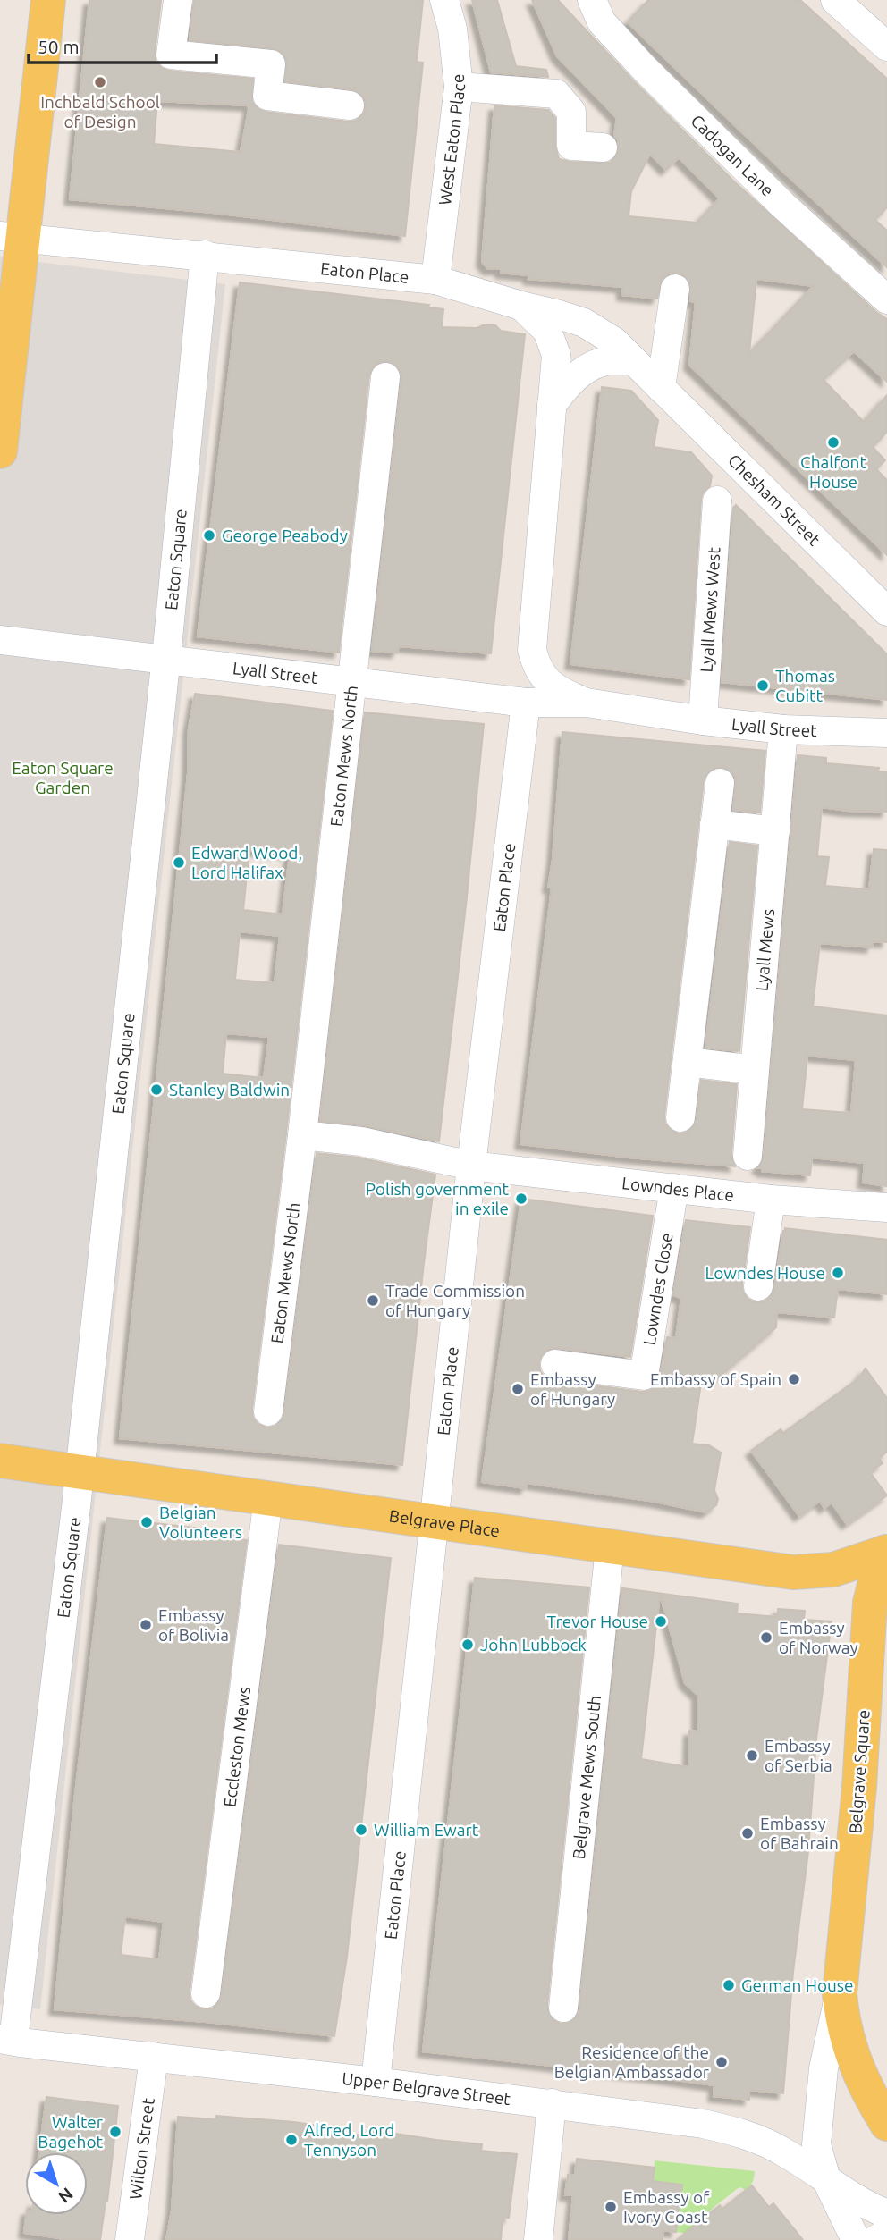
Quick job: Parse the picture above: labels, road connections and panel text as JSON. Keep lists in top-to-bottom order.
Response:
{
  "streets": {
    "main road": ["Belgrave Place", "Belgrave Square"],
    "street": [
      "West Eaton Place",
      "Cadogan Lane",
      "Eaton Place",
      "Chesham Street",
      "Eaton Square",
      "Lyall Mews West",
      "Lyall Street",
      "Eaton Mews North",
      "Lyall Mews",
      "Lowndes Place",
      "Lowndes Close",
      "Eccleston Mews",
      "Belgrave Mews South",
      "Upper Belgrave Street",
      "Wilton Street"
    ]
  },
  "crossings": [
    ["West Eaton Place", "Eaton Place"],
    ["Eaton Place", "Chesham Street"],
    ["Eaton Place", "Eaton Square"],
    ["Eaton Place", "Lyall Street"],
    ["Eaton Place", "Lowndes Place"],
    ["Eaton Place", "Belgrave Place"],
    ["Eaton Place", "Upper Belgrave Street"],
    ["Eaton Square", "Lyall Street"],
    ["Eaton Square", "Belgrave Place"],
    ["Eaton Square", "Upper Belgrave Street"],
    ["Lyall Mews West", "Lyall Street"],
    ["Lyall Street", "Eaton Mews North"],
    ["Lyall Street", "Lyall Mews"],
    ["Lowndes Place", "Lowndes Close"],
    ["Belgrave Place", "Eccleston Mews"],
    ["Belgrave Place", "Belgrave Square"],
    ["Belgrave Place", "Belgrave Mews South"],
    ["Belgrave Square", "Upper Belgrave Street"],
    ["Upper Belgrave Street", "Wilton Street"]
  ],
  "parks": ["Eaton Square Garden"],
  "places": [
    "Inchbald School of Design",
    "Chalfont House",
    "George Peabody",
    "Thomas Cubitt",
    "Edward Wood, Lord Halifax",
    "Stanley Baldwin",
    "Polish government in exile",
    "Lowndes House",
    "Trade Commission of Hungary",
    "Embassy of Spain",
    "Embassy of Hungary",
    "Belgian Volunteers",
    "Trevor House",
    "Embassy of Bolivia",
    "Embassy of Norway",
    "John Lubbock",
    "Embassy of Serbia",
    "William Ewart",
    "Embassy of Bahrain",
    "German House",
    "Residence of the Belgian Ambassador",
    "Walter Bagehot",
    "Alfred, Lord Tennyson",
    "Embassy of Ivory Coast"
  ],
  "scale_bar": "50 m",
  "north": "bottom right"
}
